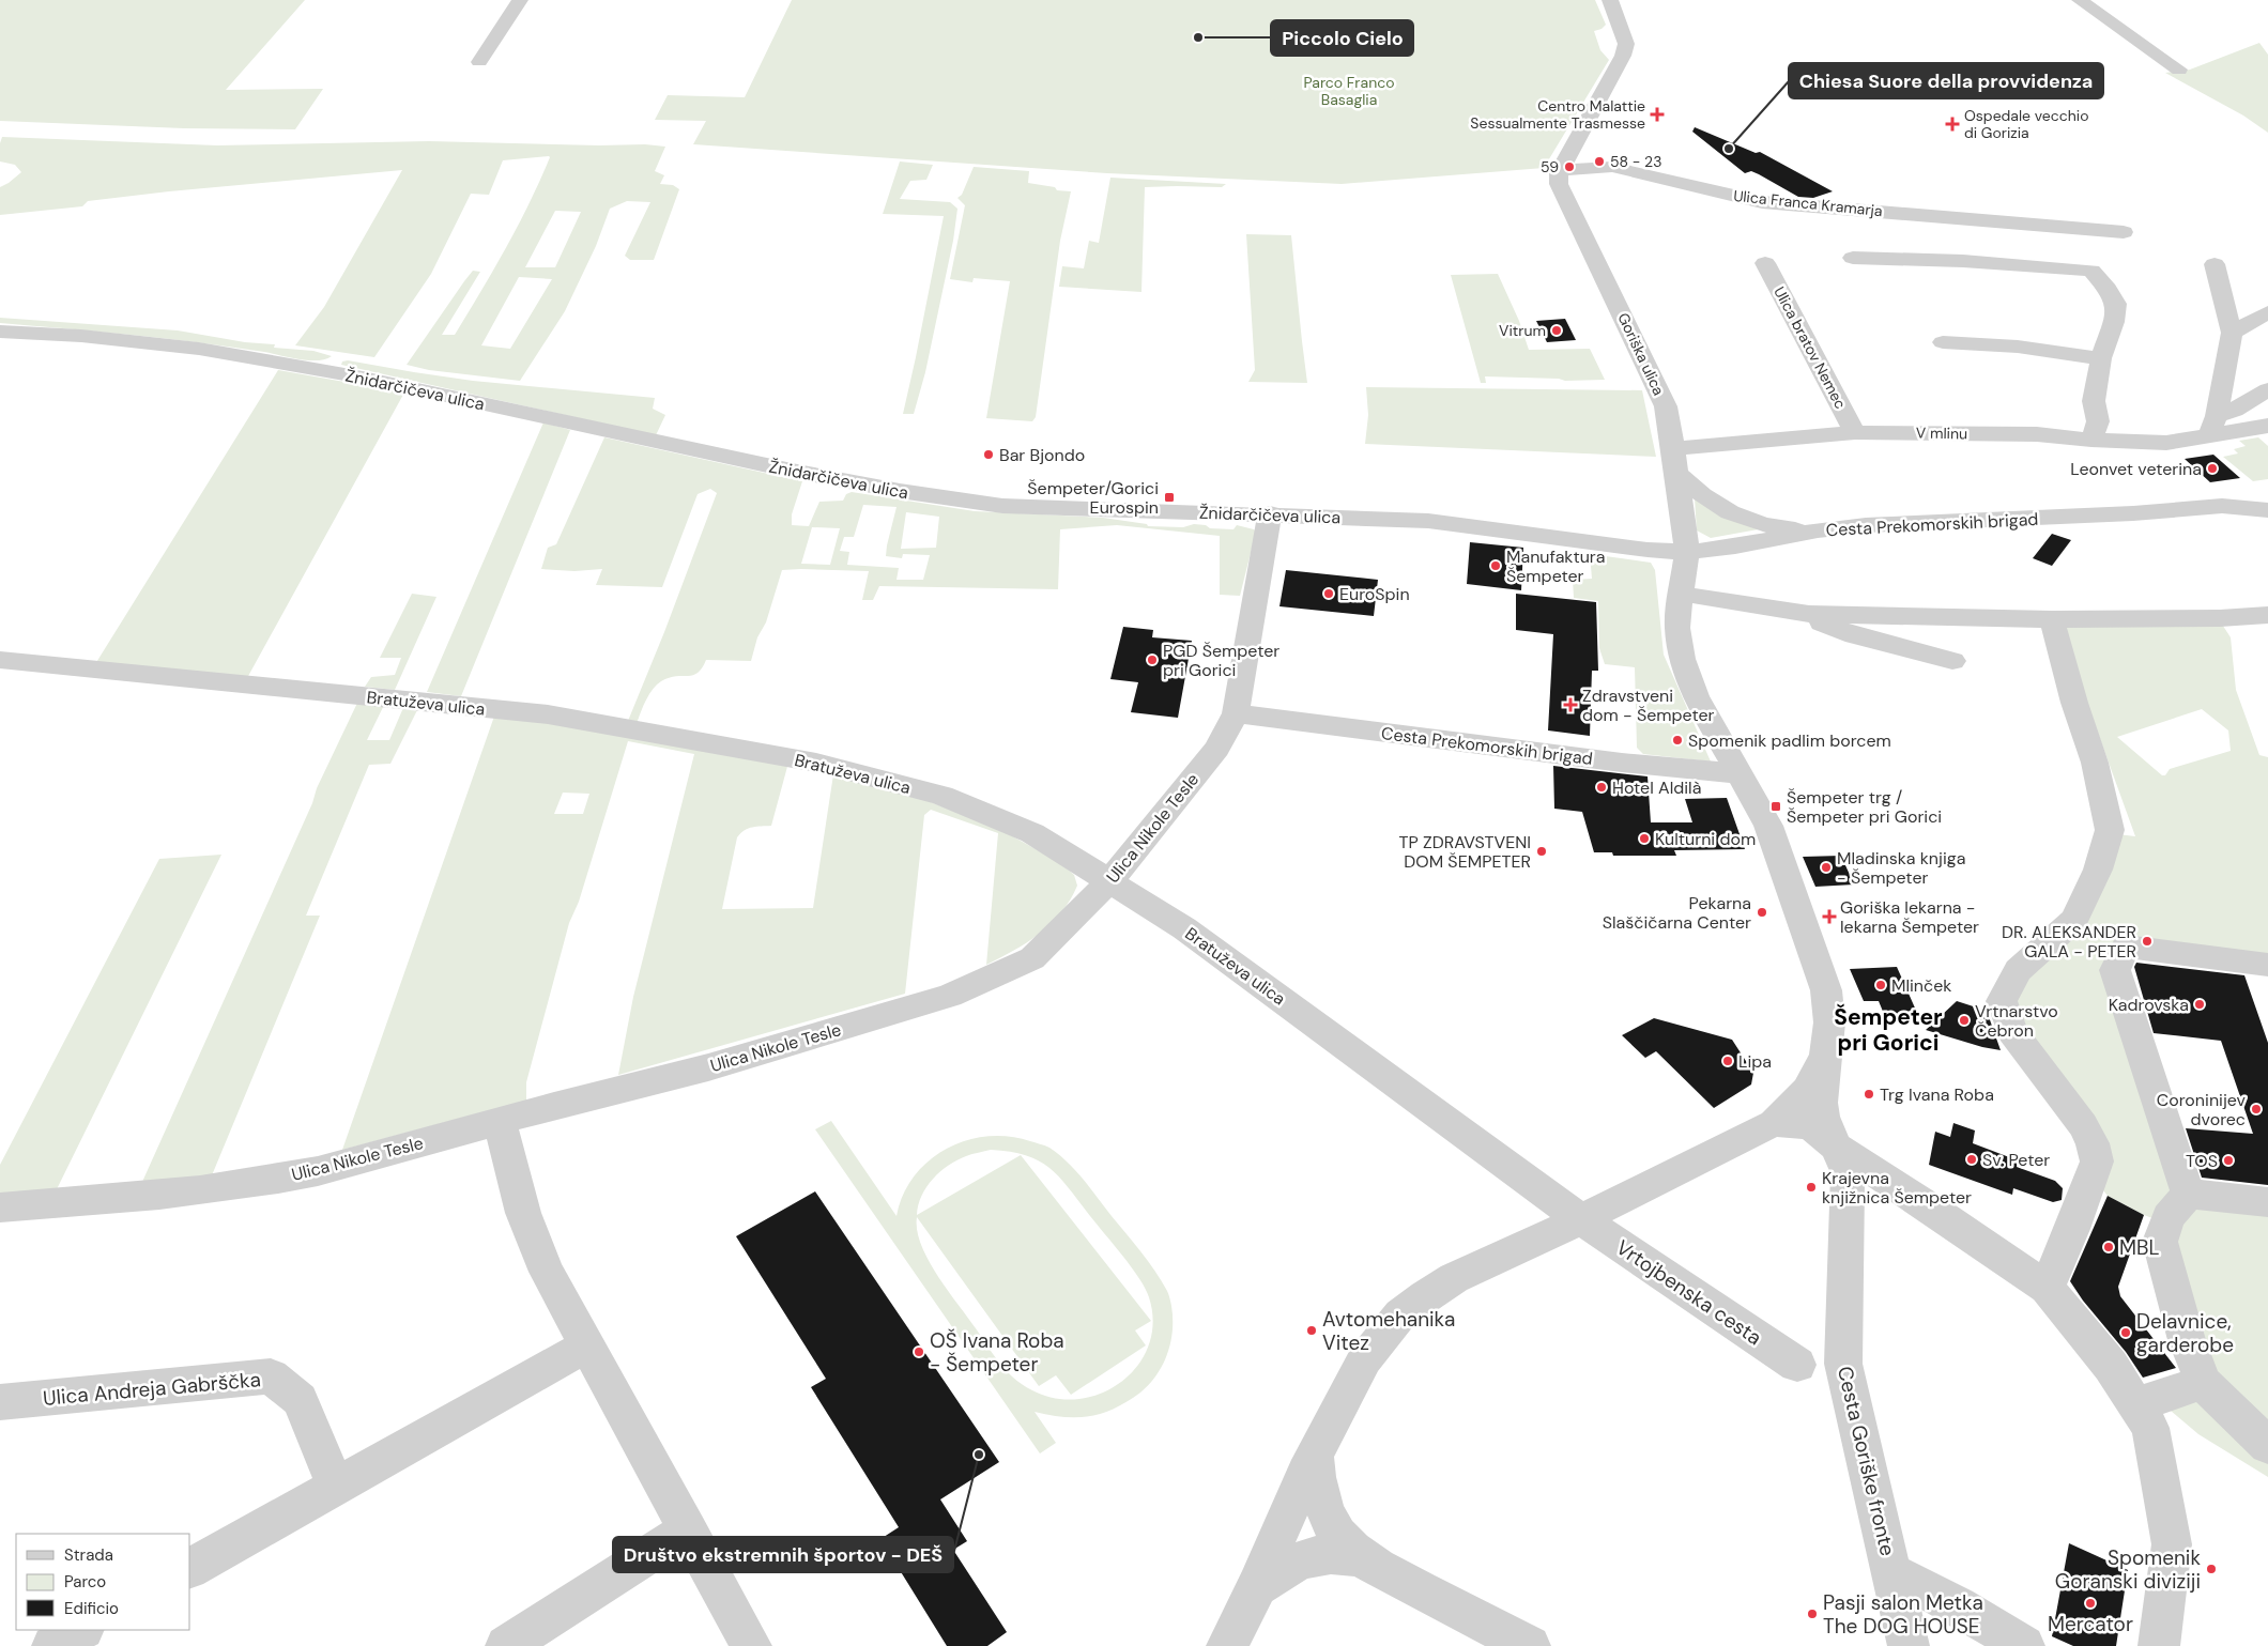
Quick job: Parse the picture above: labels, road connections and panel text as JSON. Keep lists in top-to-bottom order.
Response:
{
  "streets": {
    "street": [
      "Ulica Franca Kramarja",
      "Ulica bratov Nemec",
      "Goriška ulica",
      "Žnidarčičeva ulica",
      "V mlinu",
      "Cesta Prekomorskih brigad",
      "Bratuževa ulica",
      "Ulica Nikole Tesle",
      "Vrtojbenska cesta",
      "Ulica Andreja Gabrščka",
      "Cesta Goriške fronte"
    ]
  },
  "crossings": [
    ["Ulica Franca Kramarja", "Goriška ulica"],
    ["Ulica bratov Nemec", "V mlinu"],
    ["Goriška ulica", "Žnidarčičeva ulica"],
    ["Goriška ulica", "V mlinu"],
    ["Goriška ulica", "Cesta Prekomorskih brigad"],
    ["Žnidarčičeva ulica", "Cesta Prekomorskih brigad"],
    ["Žnidarčičeva ulica", "Ulica Nikole Tesle"],
    ["Cesta Prekomorskih brigad", "Ulica Nikole Tesle"],
    ["Bratuževa ulica", "Ulica Nikole Tesle"],
    ["Bratuževa ulica", "Vrtojbenska cesta"]
  ],
  "districts": ["Šempeter pri Gorici"],
  "parks": ["Parco Franco Basaglia"],
  "places": {
    "other": [
      "Piccolo Cielo",
      "Chiesa Suore della provvidenza",
      "58 - 23",
      "59",
      "Vitrum",
      "Bar Bjondo",
      "Leonvet veterina",
      "Manufaktura Šempeter",
      "EuroSpin",
      "PGD Šempeter pri Gorici",
      "Spomenik padlim borcem",
      "Hotel Aldilà",
      "Kulturni dom",
      "TP ZDRAVSTVENI DOM ŠEMPETER",
      "Mladinska knjiga - Šempeter",
      "Pekarna Slaščičarna Center",
      "DR. ALEKSANDER GALA - PETER",
      "Mlinček",
      "Kadrovska",
      "Vrtnarstvo Čebron",
      "Lipa",
      "Trg Ivana Roba",
      "Coroninijev dvorec",
      "Sv. Peter",
      "TOS",
      "Krajevna knjižnica Šempeter",
      "MBL",
      "Avtomehanika Vitez",
      "Delavnice, garderobe",
      "OŠ Ivana Roba - Šempeter",
      "Društvo ekstremnih športov - DEŠ",
      "Spomenik Goranski diviziji",
      "Mercator",
      "Pasji salon Metka The DOG HOUSE"
    ],
    "health": [
      "Centro Malattie Sessualmente Trasmesse",
      "Ospedale vecchio di Gorizia",
      "Zdravstveni dom - Šempeter",
      "Goriška lekarna - lekarna Šempeter"
    ],
    "transit": ["Šempeter/Gorici Eurospin", "Šempeter trg / Šempeter pri Gorici"]
  },
  "legend": ["Strada", "Parco", "Edificio"]
}
